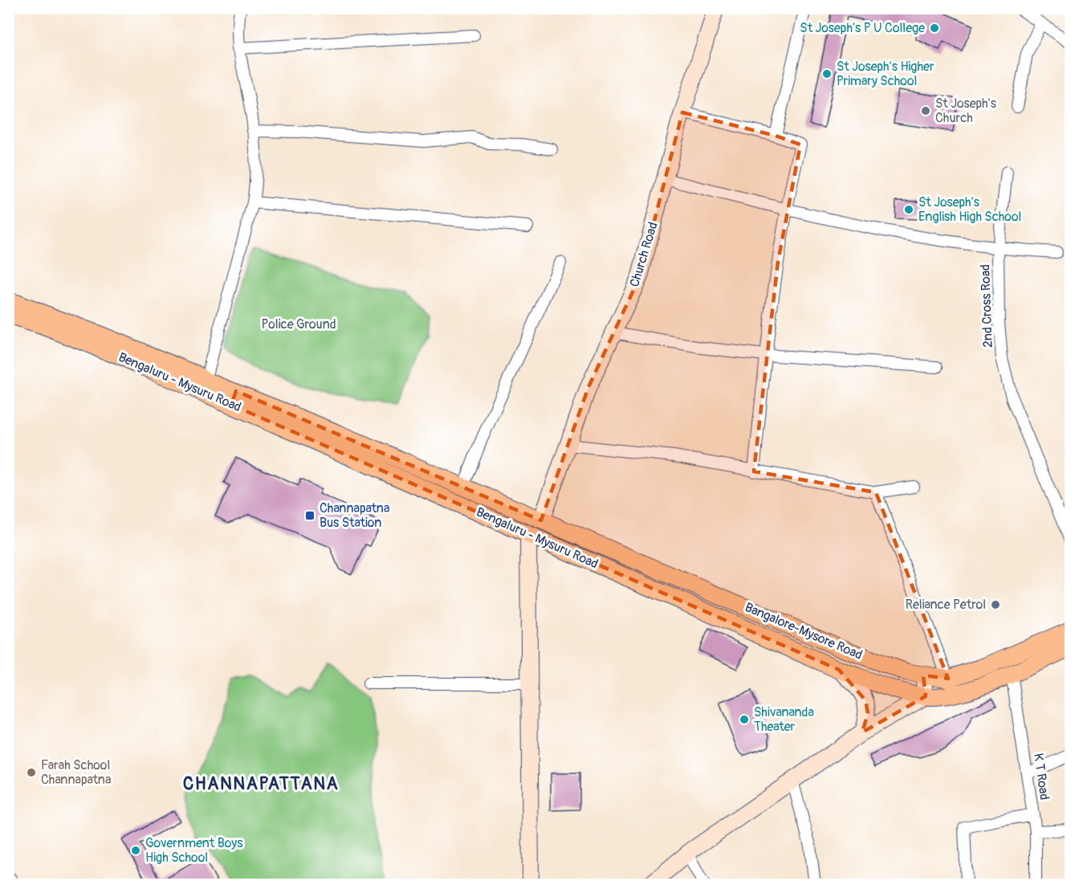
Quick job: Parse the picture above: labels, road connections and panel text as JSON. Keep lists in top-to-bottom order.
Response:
{
  "streets": {
    "main road": ["Bengaluru - Mysuru Road", "Bangalore-Mysore Road"],
    "street": ["Church Road", "2nd Cross Road", "K T Road"]
  },
  "crossings": [
    ["Church Road", "Bengaluru - Mysuru Road"],
    ["Church Road", "Bangalore-Mysore Road"],
    ["Bengaluru - Mysuru Road", "Bangalore-Mysore Road"],
    ["Bengaluru - Mysuru Road", "K T Road"]
  ],
  "districts": ["CHANNAPATTANA"],
  "parks": ["Police Ground"],
  "places": {
    "other": [
      "St Joseph's P U College",
      "St Joseph's Higher Primary School",
      "St Joseph's Church",
      "St Joseph's English High School",
      "Reliance Petrol",
      "Shivananda Theater",
      "Farah School Channapatna",
      "Government Boys High School"
    ],
    "transit": ["Channapatna Bus Station"]
  }
}
